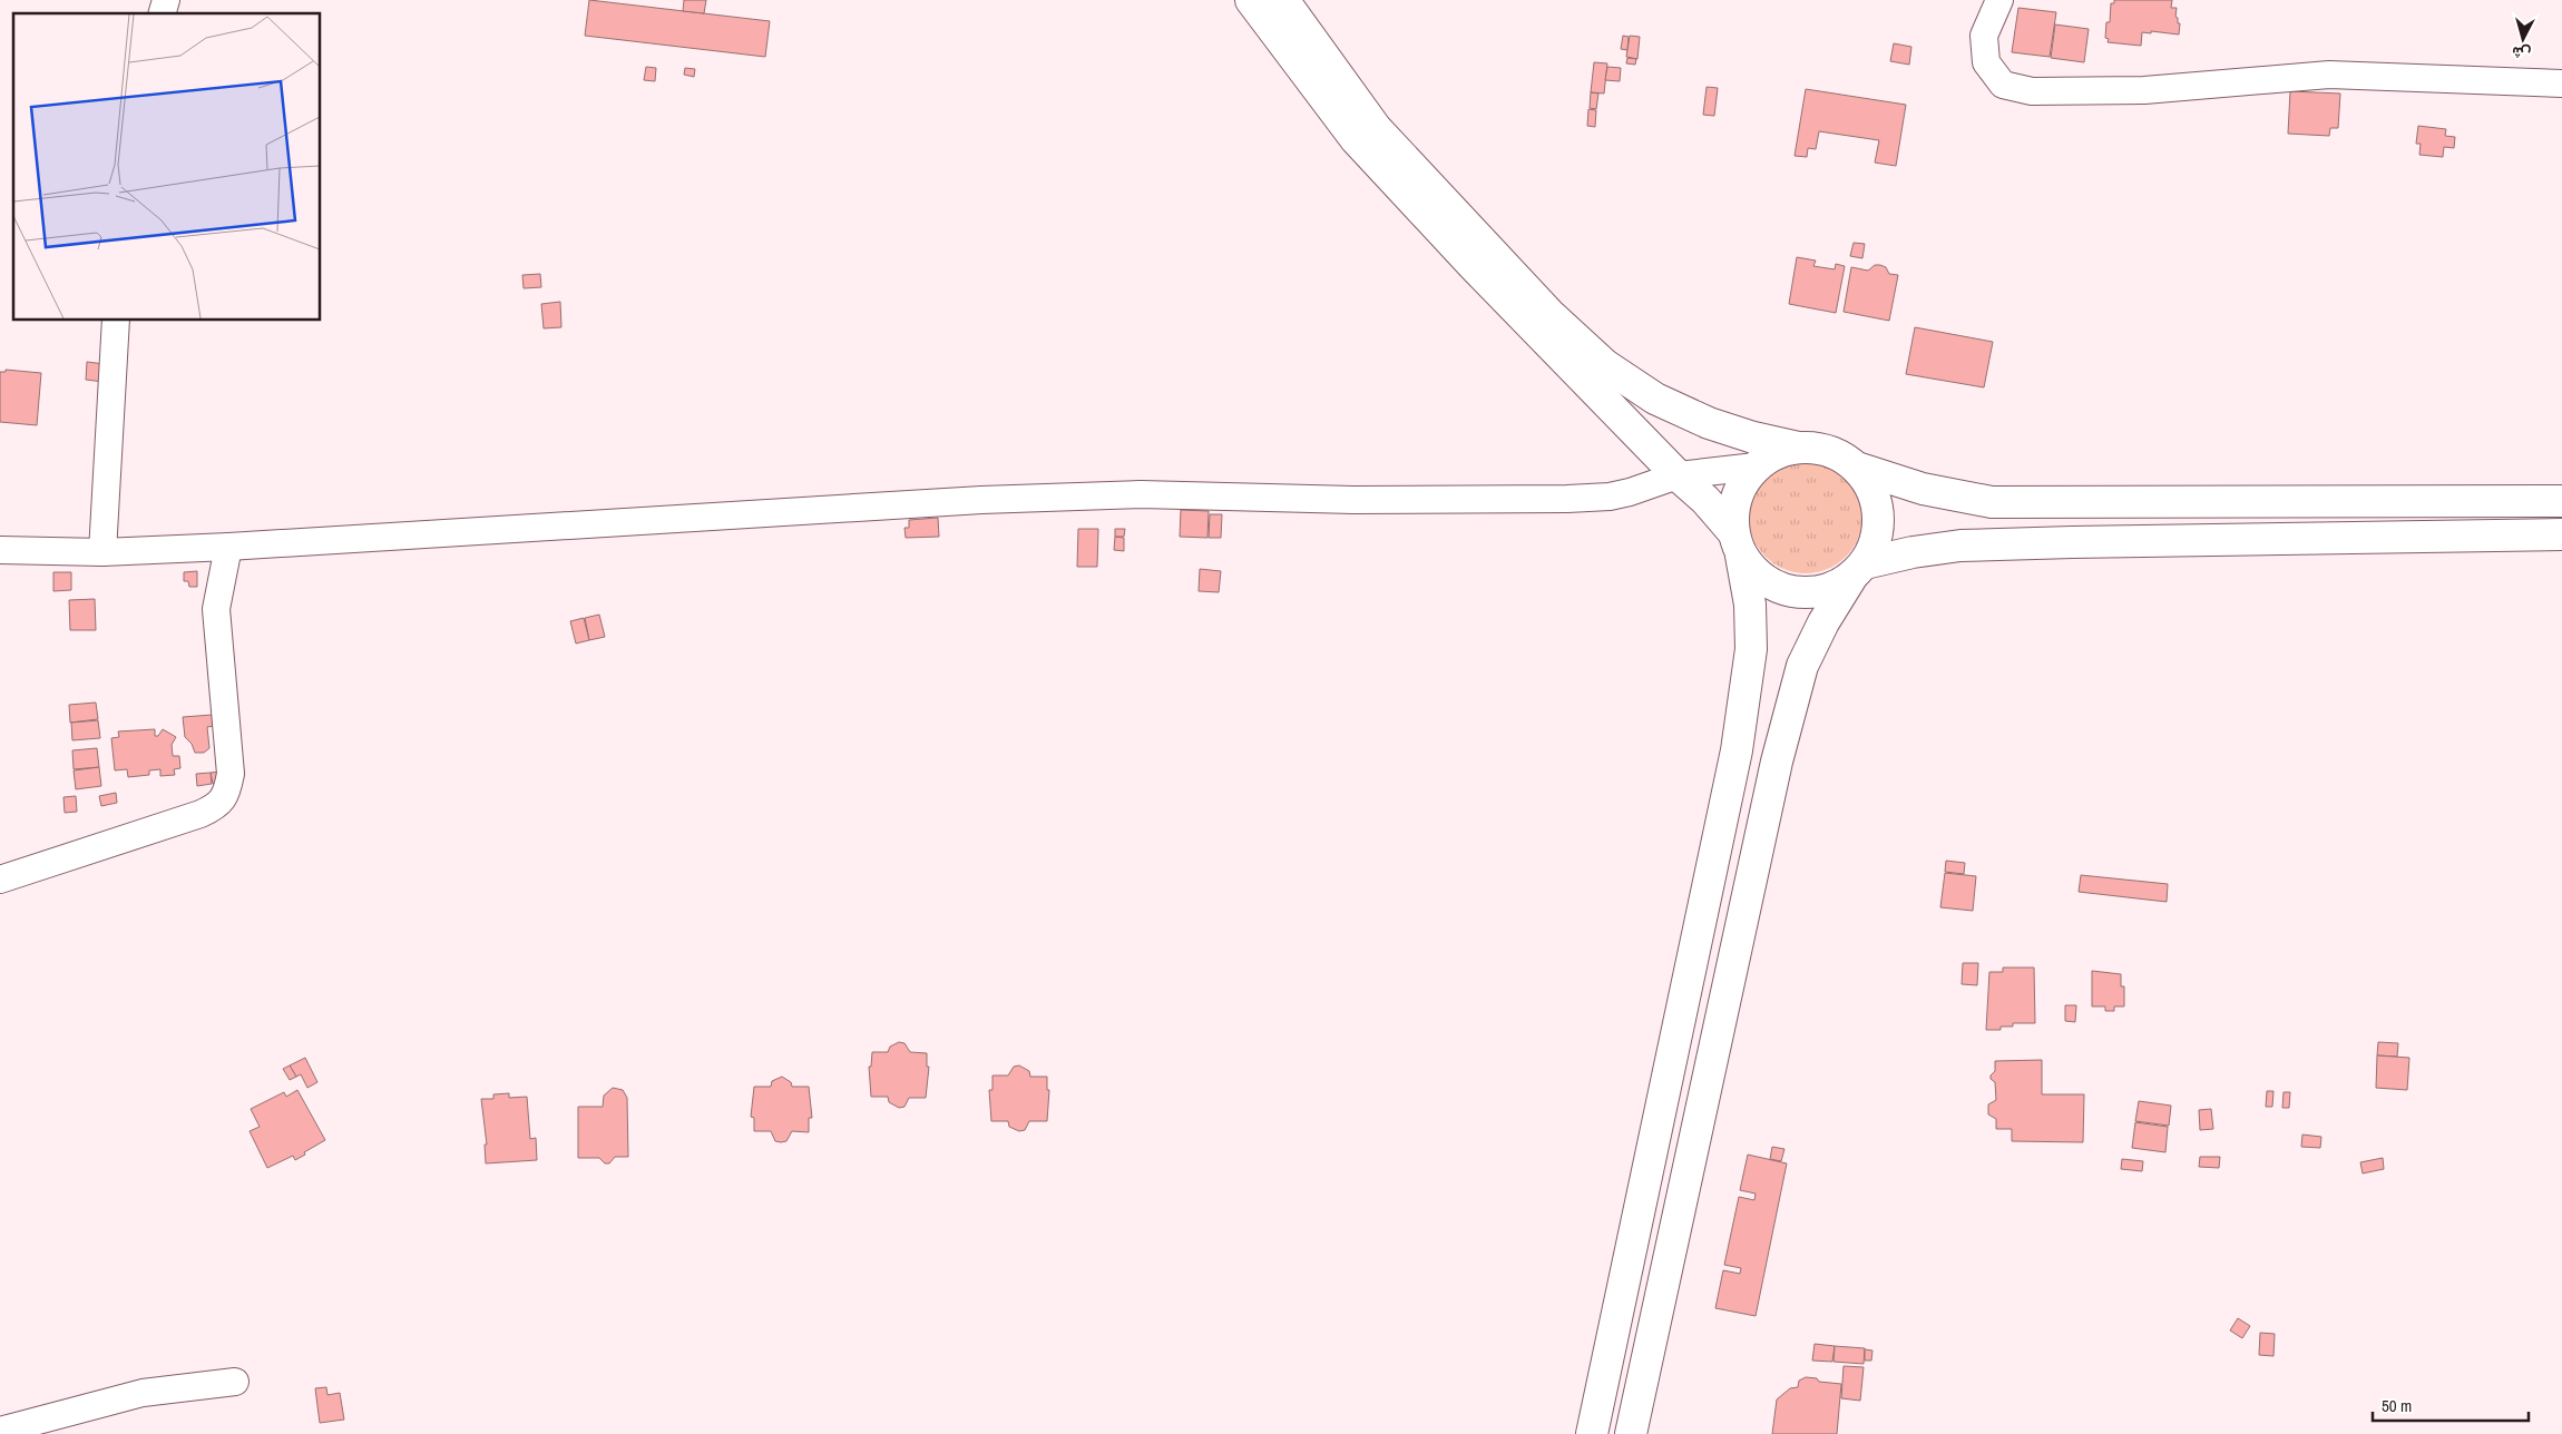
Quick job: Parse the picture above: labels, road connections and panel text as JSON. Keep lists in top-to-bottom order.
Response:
{
  "scale_bar": "50 m",
  "north": "bottom"
}
